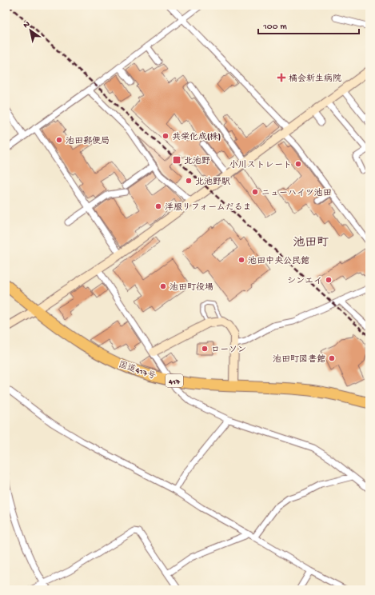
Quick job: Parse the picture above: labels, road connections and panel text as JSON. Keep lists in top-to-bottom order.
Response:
{
  "streets": {
    "highway": ["国道417号", "417"]
  },
  "districts": ["池田町"],
  "places": {
    "health": ["橘会新生病院"],
    "other": [
      "共栄化成(株)",
      "池田郵便局",
      "小川ストレート",
      "北池野駅",
      "ニューハイツ池田",
      "洋服リフォームだるま",
      "池田中央公民館",
      "シンエイ",
      "池田町役場",
      "ローソン",
      "池田町図書館"
    ],
    "transit": ["北池野"]
  },
  "scale_bar": "100 m",
  "north": "top left"
}
